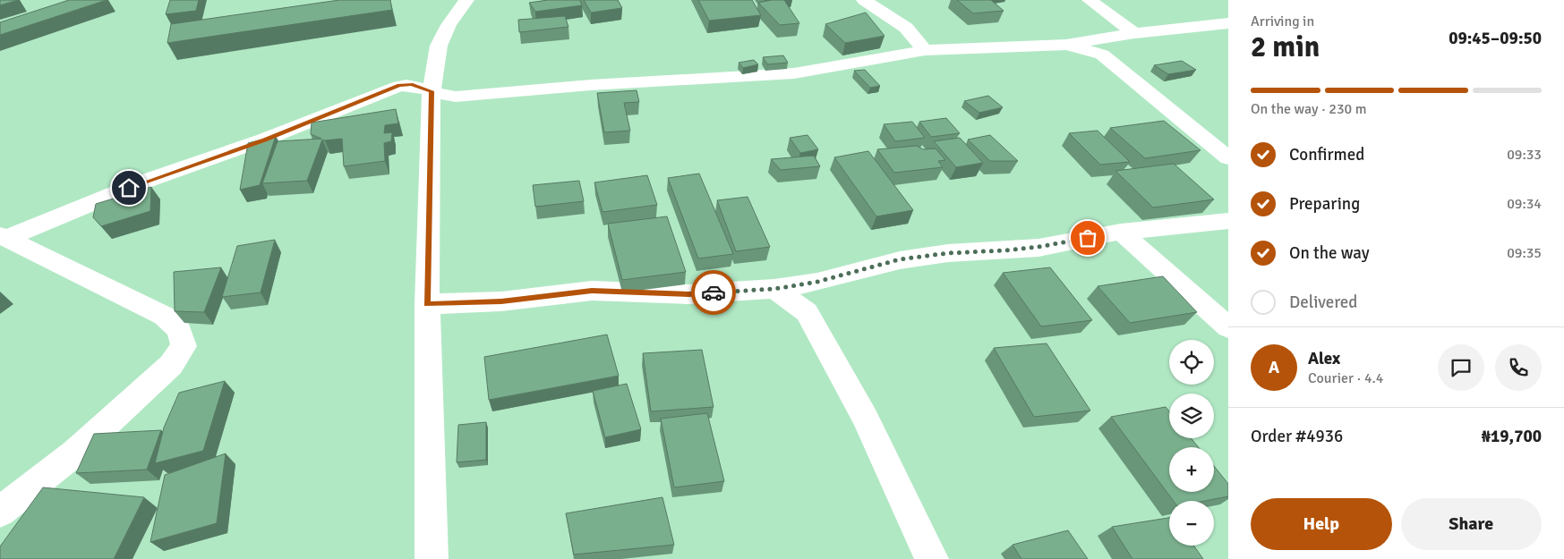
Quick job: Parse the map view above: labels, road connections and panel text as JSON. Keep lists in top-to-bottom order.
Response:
{
  "page": {
    "heading": ["2 min", "Arriving in", "09:45–09:50"],
    "panel": [
      "Alex",
      "Courier · 4.4",
      "Order #4936",
      "₦19,700"
    ],
    "bar": "On the way · 230 m",
    "list": [
      ["Confirmed", "09:33"],
      ["Preparing", "09:34"],
      ["On the way", "09:35"],
      "Delivered"
    ],
    "map_buttons": ["+", "−"],
    "round": "A",
    "buttons": ["Help", "Share"]
  }
}
